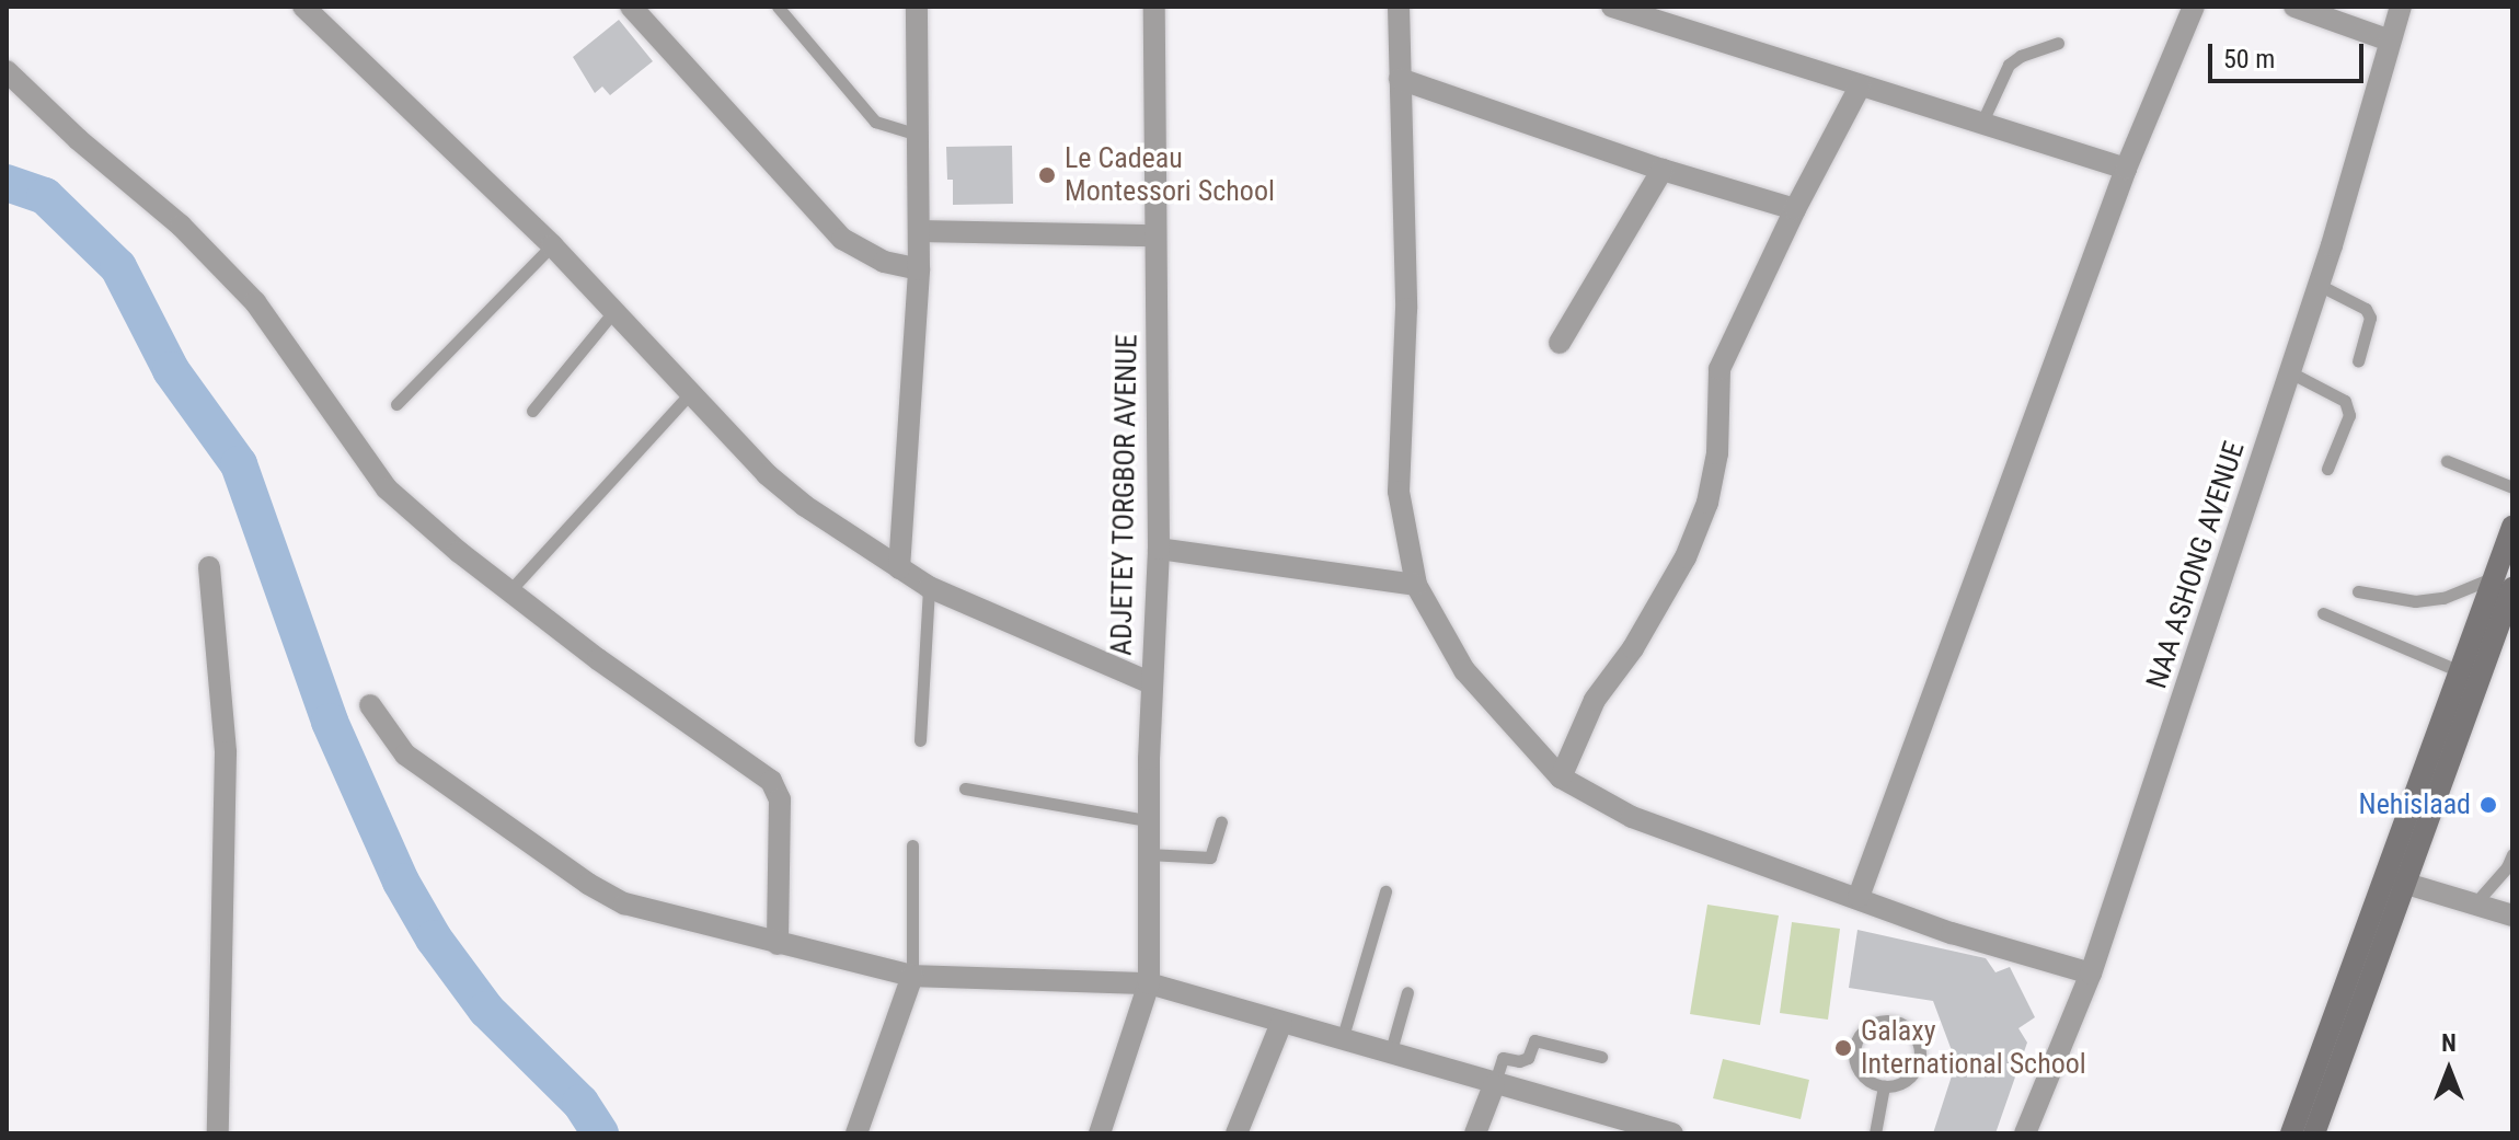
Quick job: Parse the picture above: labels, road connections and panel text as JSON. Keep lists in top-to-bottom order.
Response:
{
  "streets": {
    "street": ["ADJETEY TORGBOR AVENUE", "NAA ASHONG AVENUE"]
  },
  "places": ["Le Cadeau Montessori School", "Nehislaad", "Galaxy International School"],
  "scale_bar": "50 m",
  "north": "top"
}
